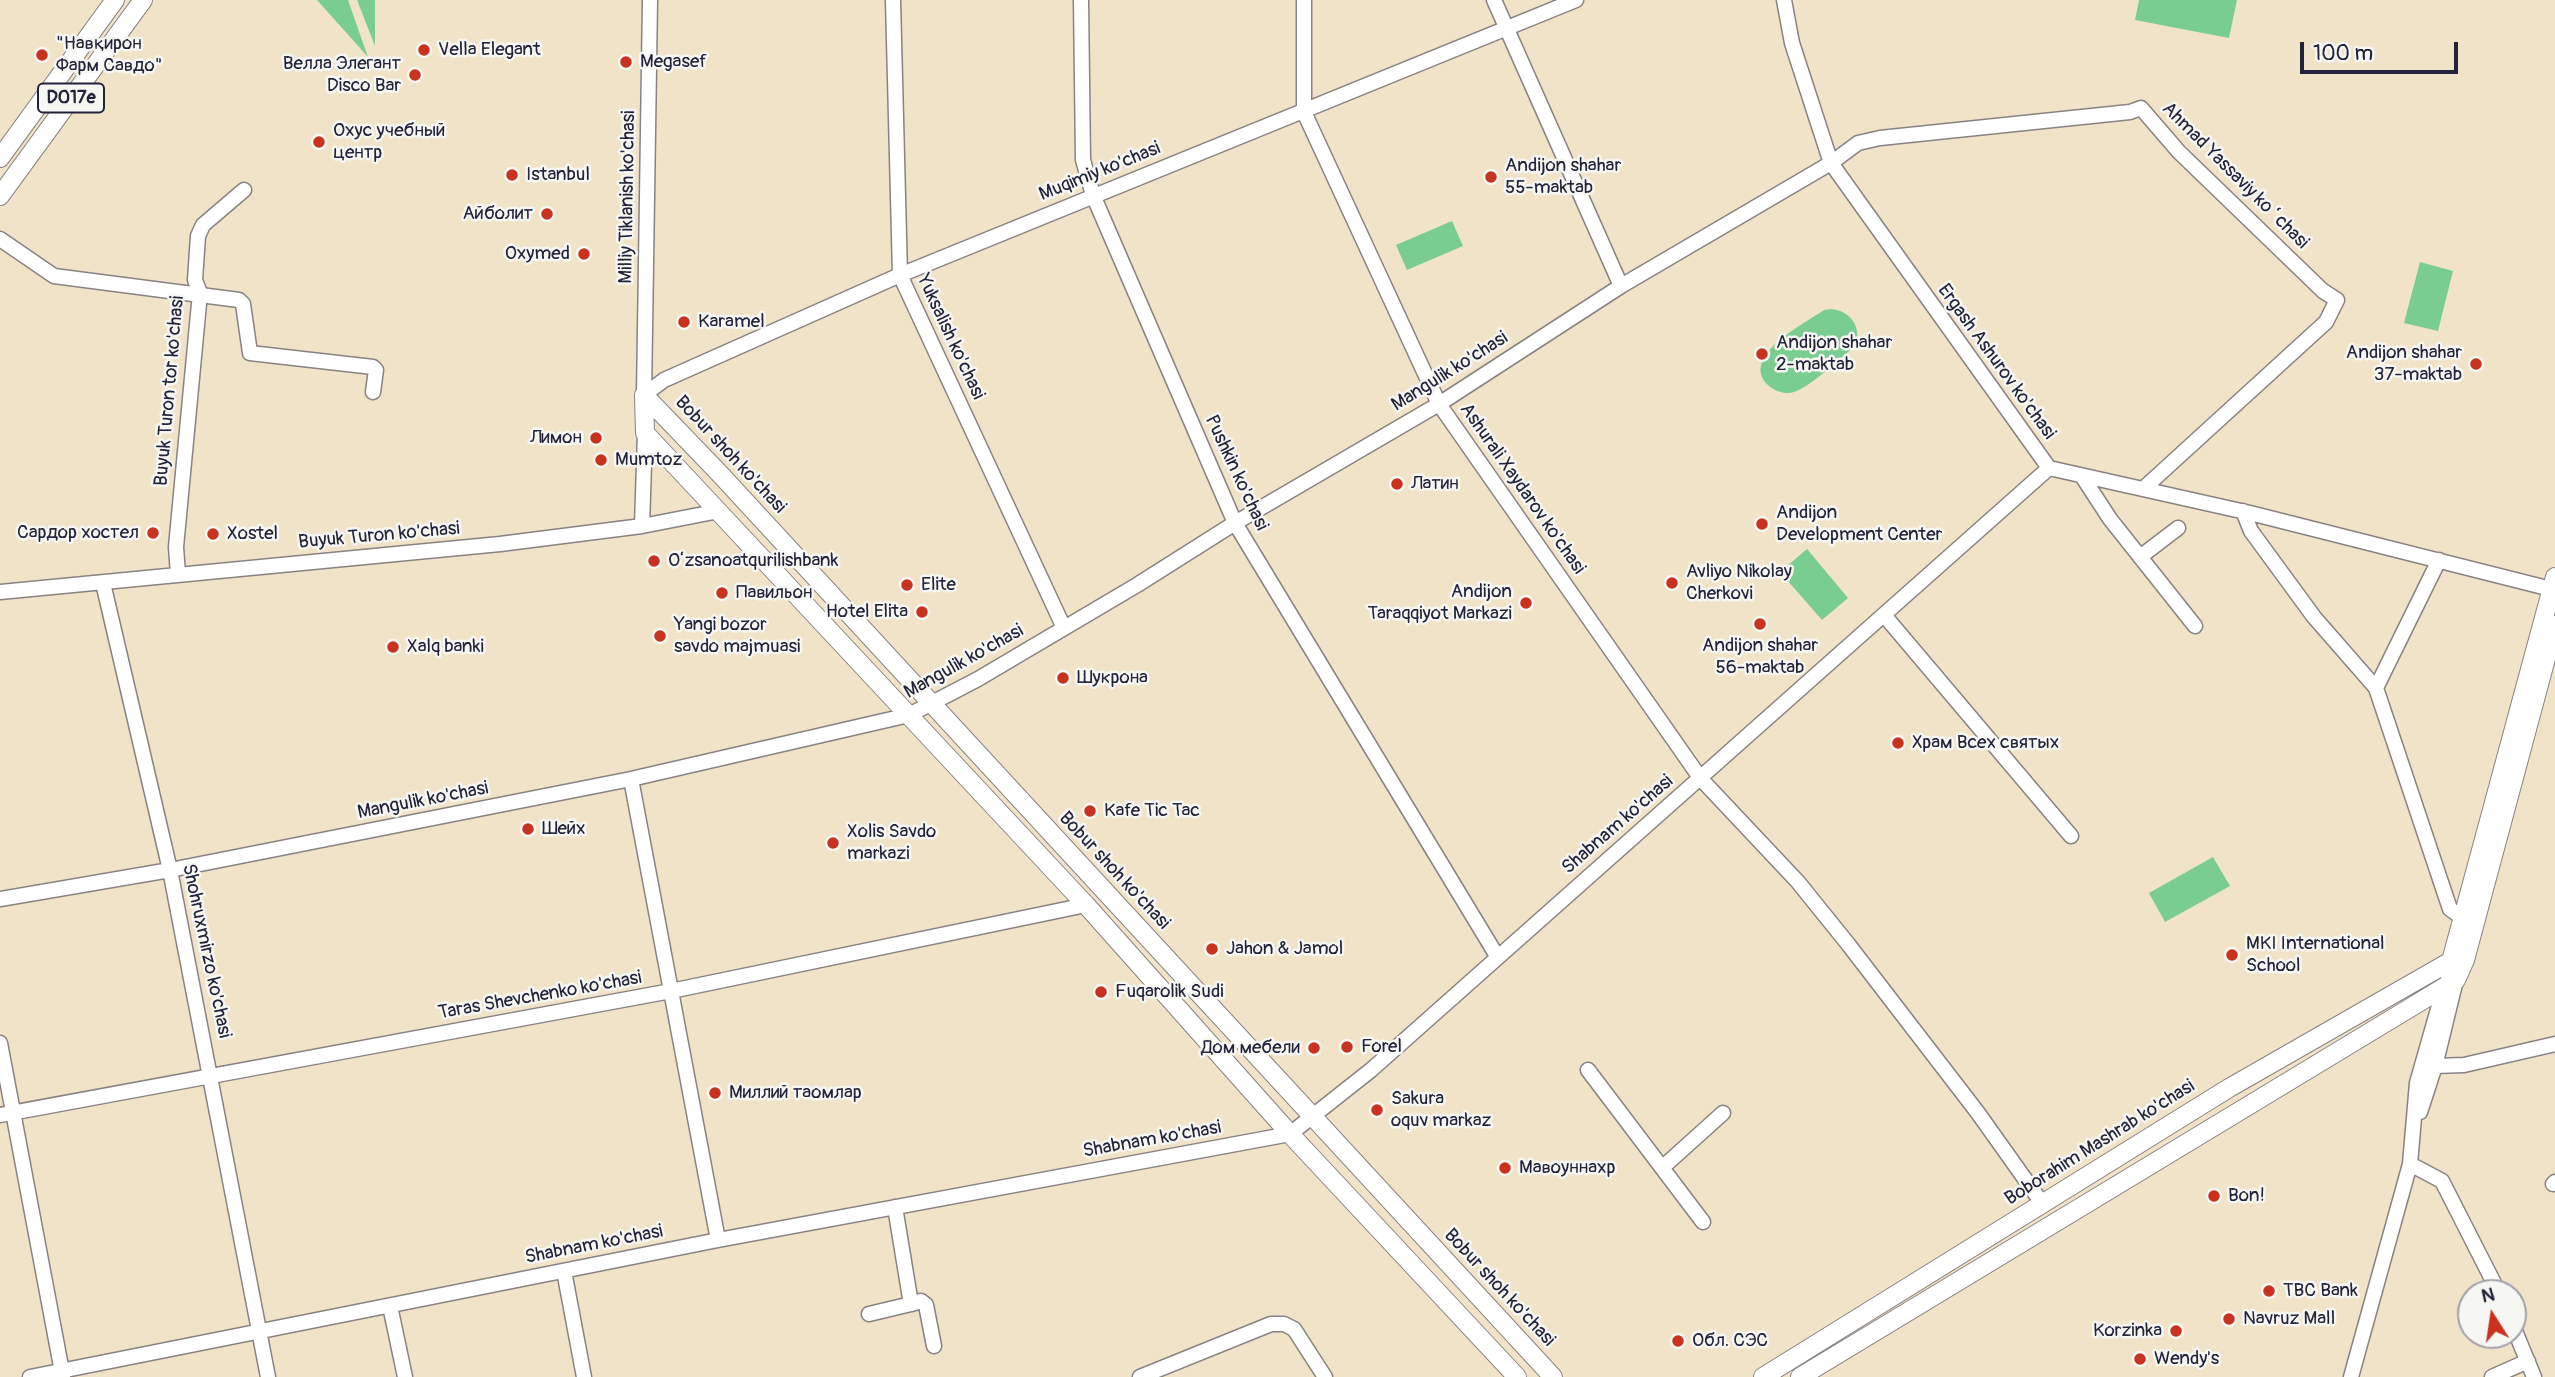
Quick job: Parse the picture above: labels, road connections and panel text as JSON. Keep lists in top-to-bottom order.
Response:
{
  "streets": {
    "main road": ["D017e", "Bobur shoh ko'chasi", "Boborahim Mashrab ko'chasi"],
    "street": [
      "Muqimiy ko'chasi",
      "Ahmad Yassaviy koʻchasi",
      "Milliy Tiklanish ko'chasi",
      "Yuksalish ko'chasi",
      "Ergash Ashurov ko'chasi",
      "Mangulik ko'chasi",
      "Buyuk Turon tor ko'chasi",
      "Pushkin ko'chasi",
      "Ashurali Xaydarov ko'chasi",
      "Buyuk Turon ko'chasi",
      "Shabnam ko'chasi",
      "Shohruxmirzo ko'chasi",
      "Taras Shevchenko ko'chasi"
    ]
  },
  "crossings": [
    ["Muqimiy ko'chasi", "Milliy Tiklanish ko'chasi"],
    ["Muqimiy ko'chasi", "Yuksalish ko'chasi"],
    ["Muqimiy ko'chasi", "Bobur shoh ko'chasi"],
    ["Muqimiy ko'chasi", "Pushkin ko'chasi"],
    ["Muqimiy ko'chasi", "Ashurali Xaydarov ko'chasi"],
    ["Ahmad Yassaviy koʻchasi", "Ergash Ashurov ko'chasi"],
    ["Ahmad Yassaviy koʻchasi", "Mangulik ko'chasi"],
    ["Milliy Tiklanish ko'chasi", "Bobur shoh ko'chasi"],
    ["Yuksalish ko'chasi", "Mangulik ko'chasi"],
    ["Ergash Ashurov ko'chasi", "Mangulik ko'chasi"],
    ["Ergash Ashurov ko'chasi", "Shabnam ko'chasi"],
    ["Mangulik ko'chasi", "Bobur shoh ko'chasi"],
    ["Mangulik ko'chasi", "Pushkin ko'chasi"],
    ["Mangulik ko'chasi", "Ashurali Xaydarov ko'chasi"],
    ["Mangulik ko'chasi", "Shohruxmirzo ko'chasi"],
    ["Buyuk Turon tor ko'chasi", "Buyuk Turon ko'chasi"],
    ["Bobur shoh ko'chasi", "Shabnam ko'chasi"],
    ["Pushkin ko'chasi", "Shabnam ko'chasi"],
    ["Ashurali Xaydarov ko'chasi", "Shabnam ko'chasi"],
    ["Ashurali Xaydarov ko'chasi", "Boborahim Mashrab ko'chasi"],
    ["Buyuk Turon ko'chasi", "Shohruxmirzo ko'chasi"],
    ["Shabnam ko'chasi", "Shohruxmirzo ko'chasi"],
    ["Shohruxmirzo ko'chasi", "Taras Shevchenko ko'chasi"]
  ],
  "places": [
    "Vella Elegant",
    "\"Навқирон Фарм Савдо\"",
    "Megasef",
    "Велла Элегант Disco Bar",
    "Охус учебный центр",
    "Istanbul",
    "Andijon shahar 55-maktab",
    "Айболит",
    "Oxymed",
    "Karamel",
    "Andijon shahar 2-maktab",
    "Andijon shahar 37-maktab",
    "Лимон",
    "Mumtoz",
    "Латин",
    "Andijon Development Center",
    "Сардор хостел",
    "Xostel",
    "Oʻzsanoatqurilishbank",
    "Avliyo Nikolay Cherkovi",
    "Elite",
    "Павильон",
    "Andijon Taraqqiyot Markazi",
    "Hotel Elita",
    "Andijon shahar 56-maktab",
    "Yangi bozor savdo majmuasi",
    "Xalq banki",
    "Шукрона",
    "Храм Всех святых",
    "Kafe Tic Tac",
    "Шейх",
    "Xolis Savdo markazi",
    "Jahon & Jamol",
    "MKI International School",
    "Fuqarolik Sudi",
    "Forel",
    "Дом мебели",
    "Миллий таомлар",
    "Sakura oquv markaz",
    "Мавоуннахр",
    "Bon!",
    "TBC Bank",
    "Navruz Mall",
    "Korzinka",
    "Обл. СЭС",
    "Wendy's"
  ],
  "scale_bar": "100 m",
  "north": "top"
}
